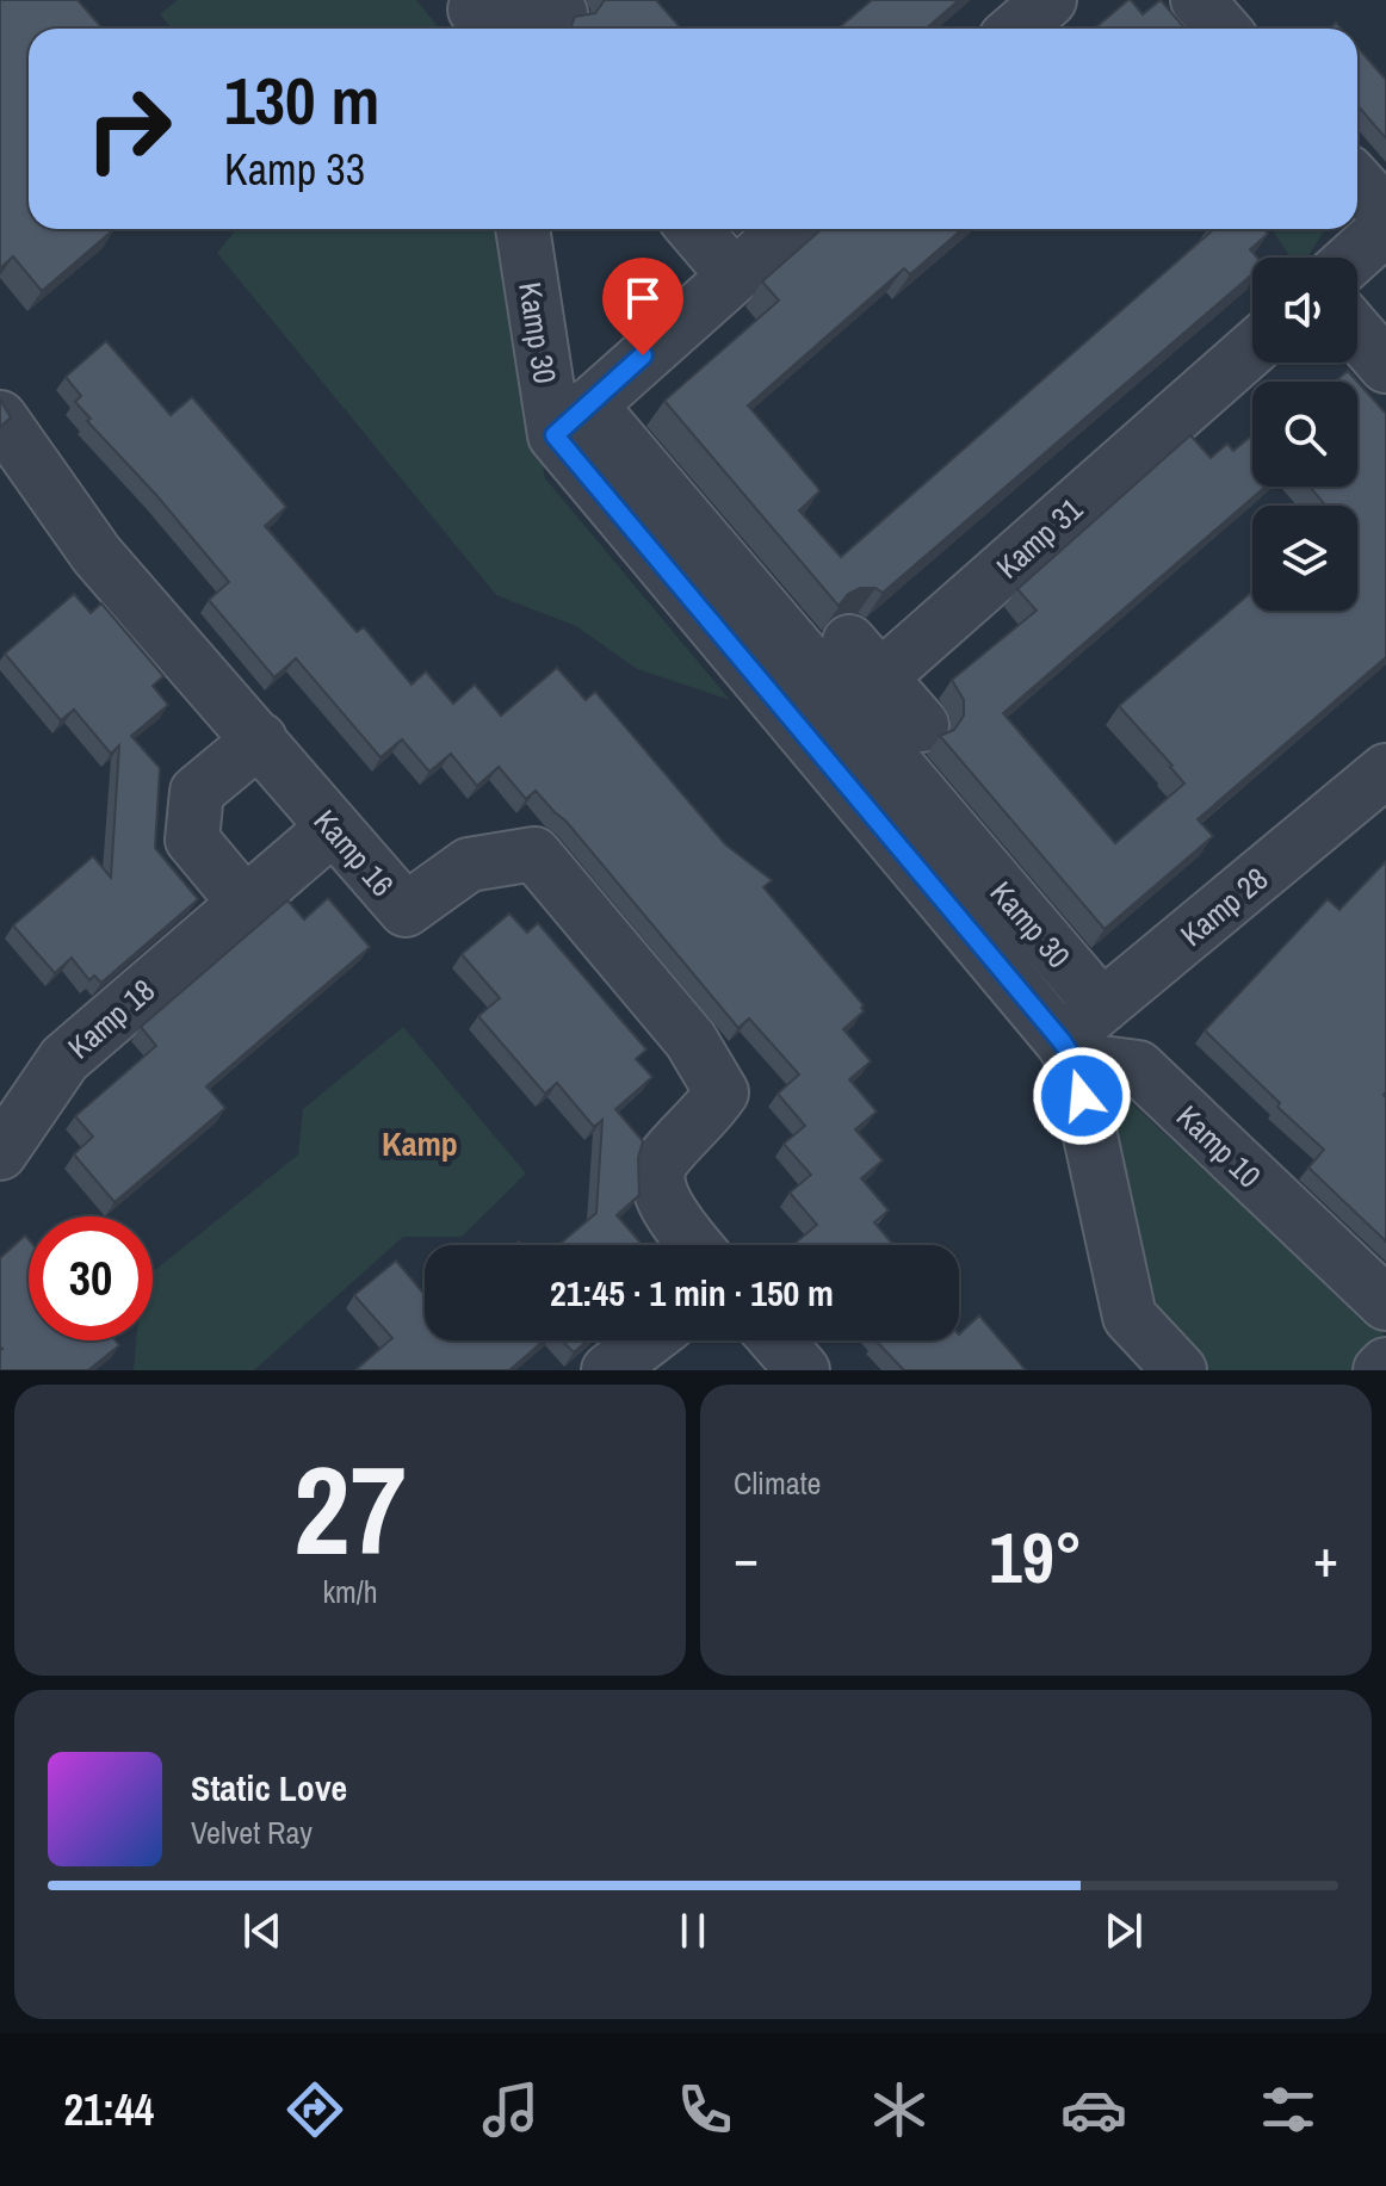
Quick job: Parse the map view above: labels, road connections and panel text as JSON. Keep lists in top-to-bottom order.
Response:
{
  "streets": {
    "street": [
      "Kamp 30",
      "Kamp 31",
      "Kamp 16",
      "Kamp 28",
      "Kamp 18",
      "Kamp 10"
    ]
  },
  "crossings": [
    ["Kamp 30", "Kamp 31"],
    ["Kamp 30", "Kamp 28"],
    ["Kamp 30", "Kamp 10"],
    ["Kamp 16", "Kamp 18"],
    ["Kamp 28", "Kamp 10"]
  ],
  "districts": ["Kamp"],
  "page": {
    "turn": ["130 m", "Kamp 33"],
    "limit": "30",
    "trip": "21:45 · 1 min · 150 m",
    "tile": [
      ["27", "km/h"],
      "Climate"
    ],
    "heat": ["−", "19°", "+"],
    "song": ["Static Love", "Velvet Ray"],
    "tabs": "21:44"
  }
}
